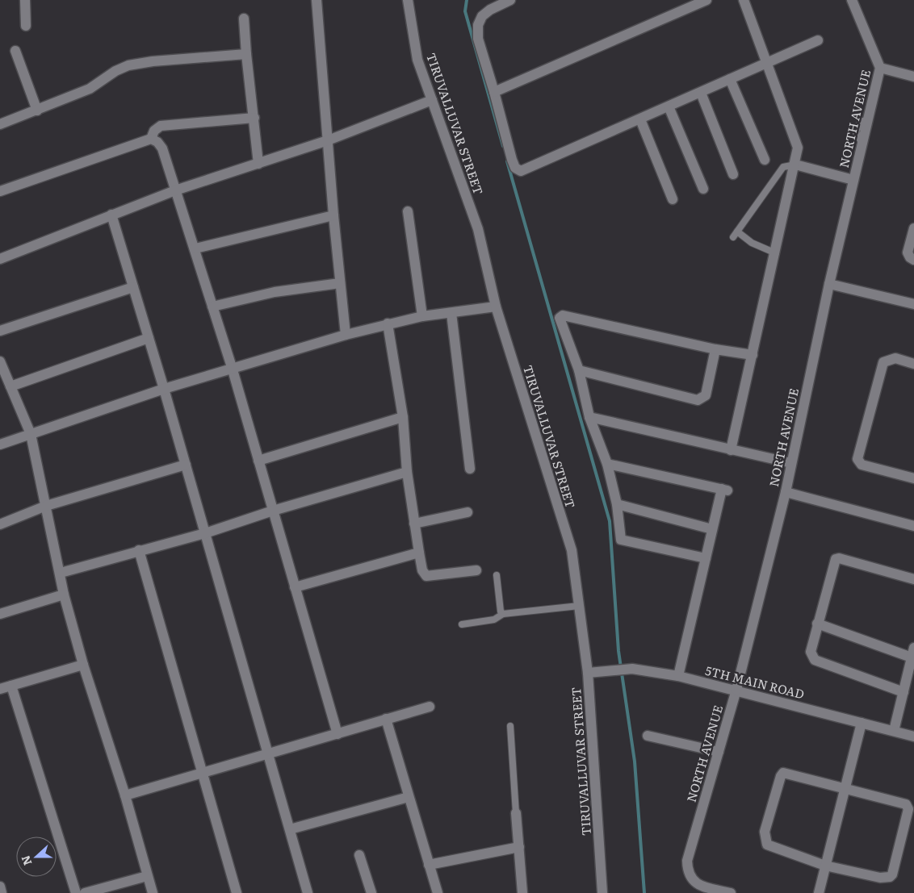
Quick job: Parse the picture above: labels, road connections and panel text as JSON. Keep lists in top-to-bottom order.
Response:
{
  "streets": {
    "street": ["NORTH AVENUE", "TIRUVALLUVAR STREET", "5TH MAIN ROAD"]
  },
  "crossings": [
    ["NORTH AVENUE", "5TH MAIN ROAD"],
    ["TIRUVALLUVAR STREET", "5TH MAIN ROAD"]
  ],
  "north": "left"
}
